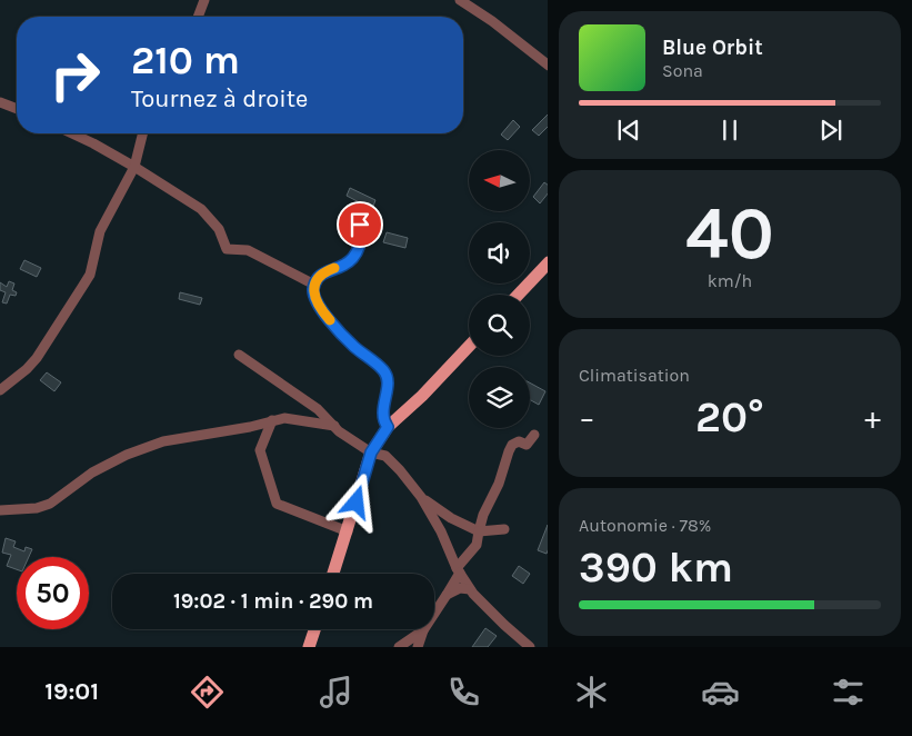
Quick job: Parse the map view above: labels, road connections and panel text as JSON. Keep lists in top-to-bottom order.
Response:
{
  "north": "left",
  "page": {
    "turn": ["210 m", "Tournez à droite"],
    "song": ["Blue Orbit", "Sona"],
    "tile": [
      ["40", "km/h"],
      "Climatisation",
      ["Autonomie · 78%", "390 km"]
    ],
    "heat": ["−", "20°", "+"],
    "limit": "50",
    "trip": "19:02 · 1 min · 290 m",
    "tabs": "19:01"
  }
}
